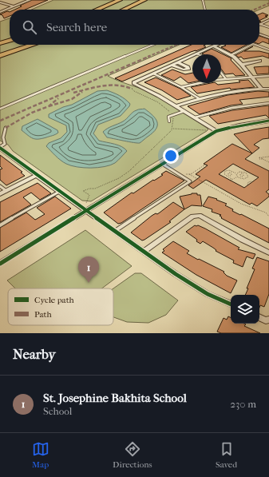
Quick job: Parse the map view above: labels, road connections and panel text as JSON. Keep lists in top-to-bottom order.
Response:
{
  "legend": ["Cycle path", "Path"],
  "north": "bottom",
  "page": {
    "search": "Search here",
    "pins": "1",
    "heading": "Nearby",
    "list": [
      {
        "mark": "1",
        "name": "St. Josephine Bakhita School",
        "note": "School",
        "value": "230 m"
      }
    ],
    "nav": ["Map", "Directions", "Saved"]
  }
}
